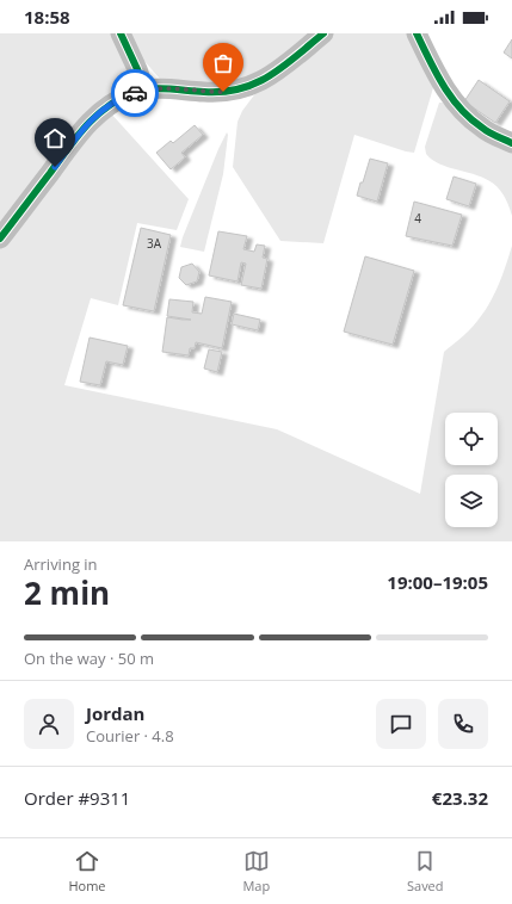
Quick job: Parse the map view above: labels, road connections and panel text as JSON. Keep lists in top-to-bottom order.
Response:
{
  "house_numbers": ["4", "3A"],
  "page": {
    "status": "18:58",
    "heading": ["2 min", "Arriving in", "19:00–19:05"],
    "panel": [
      "Jordan",
      "Courier · 4.8",
      "Order #9311",
      "€23.32"
    ],
    "bar": "On the way · 50 m",
    "tabs": ["Home", "Map", "Saved"]
  }
}
